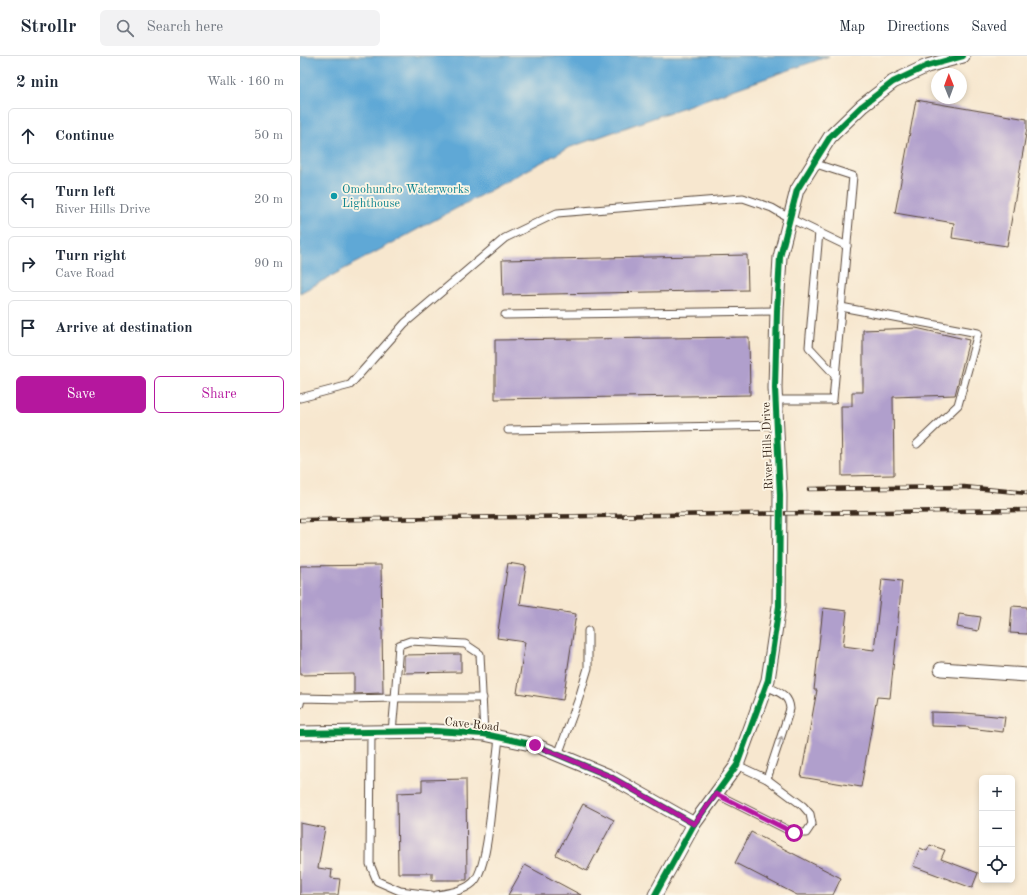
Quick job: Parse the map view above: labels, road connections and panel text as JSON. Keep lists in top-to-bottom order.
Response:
{
  "streets": {
    "street": ["River Hills Drive", "Cave Road"]
  },
  "crossings": [
    ["River Hills Drive", "Cave Road"]
  ],
  "places": ["Omohundro Waterworks Lighthouse"],
  "north": "top",
  "page": {
    "header": "Strollr",
    "search": "Search here",
    "nav": ["Map", "Directions", "Saved"],
    "heading": ["2 min", "Walk · 160 m"],
    "list": [
      ["Continue", "50 m"],
      ["Turn left", "River Hills Drive", "20 m"],
      ["Turn right", "Cave Road", "90 m"],
      "Arrive at destination"
    ],
    "buttons": ["Save", "Share"],
    "map_buttons": ["+", "−"]
  }
}
